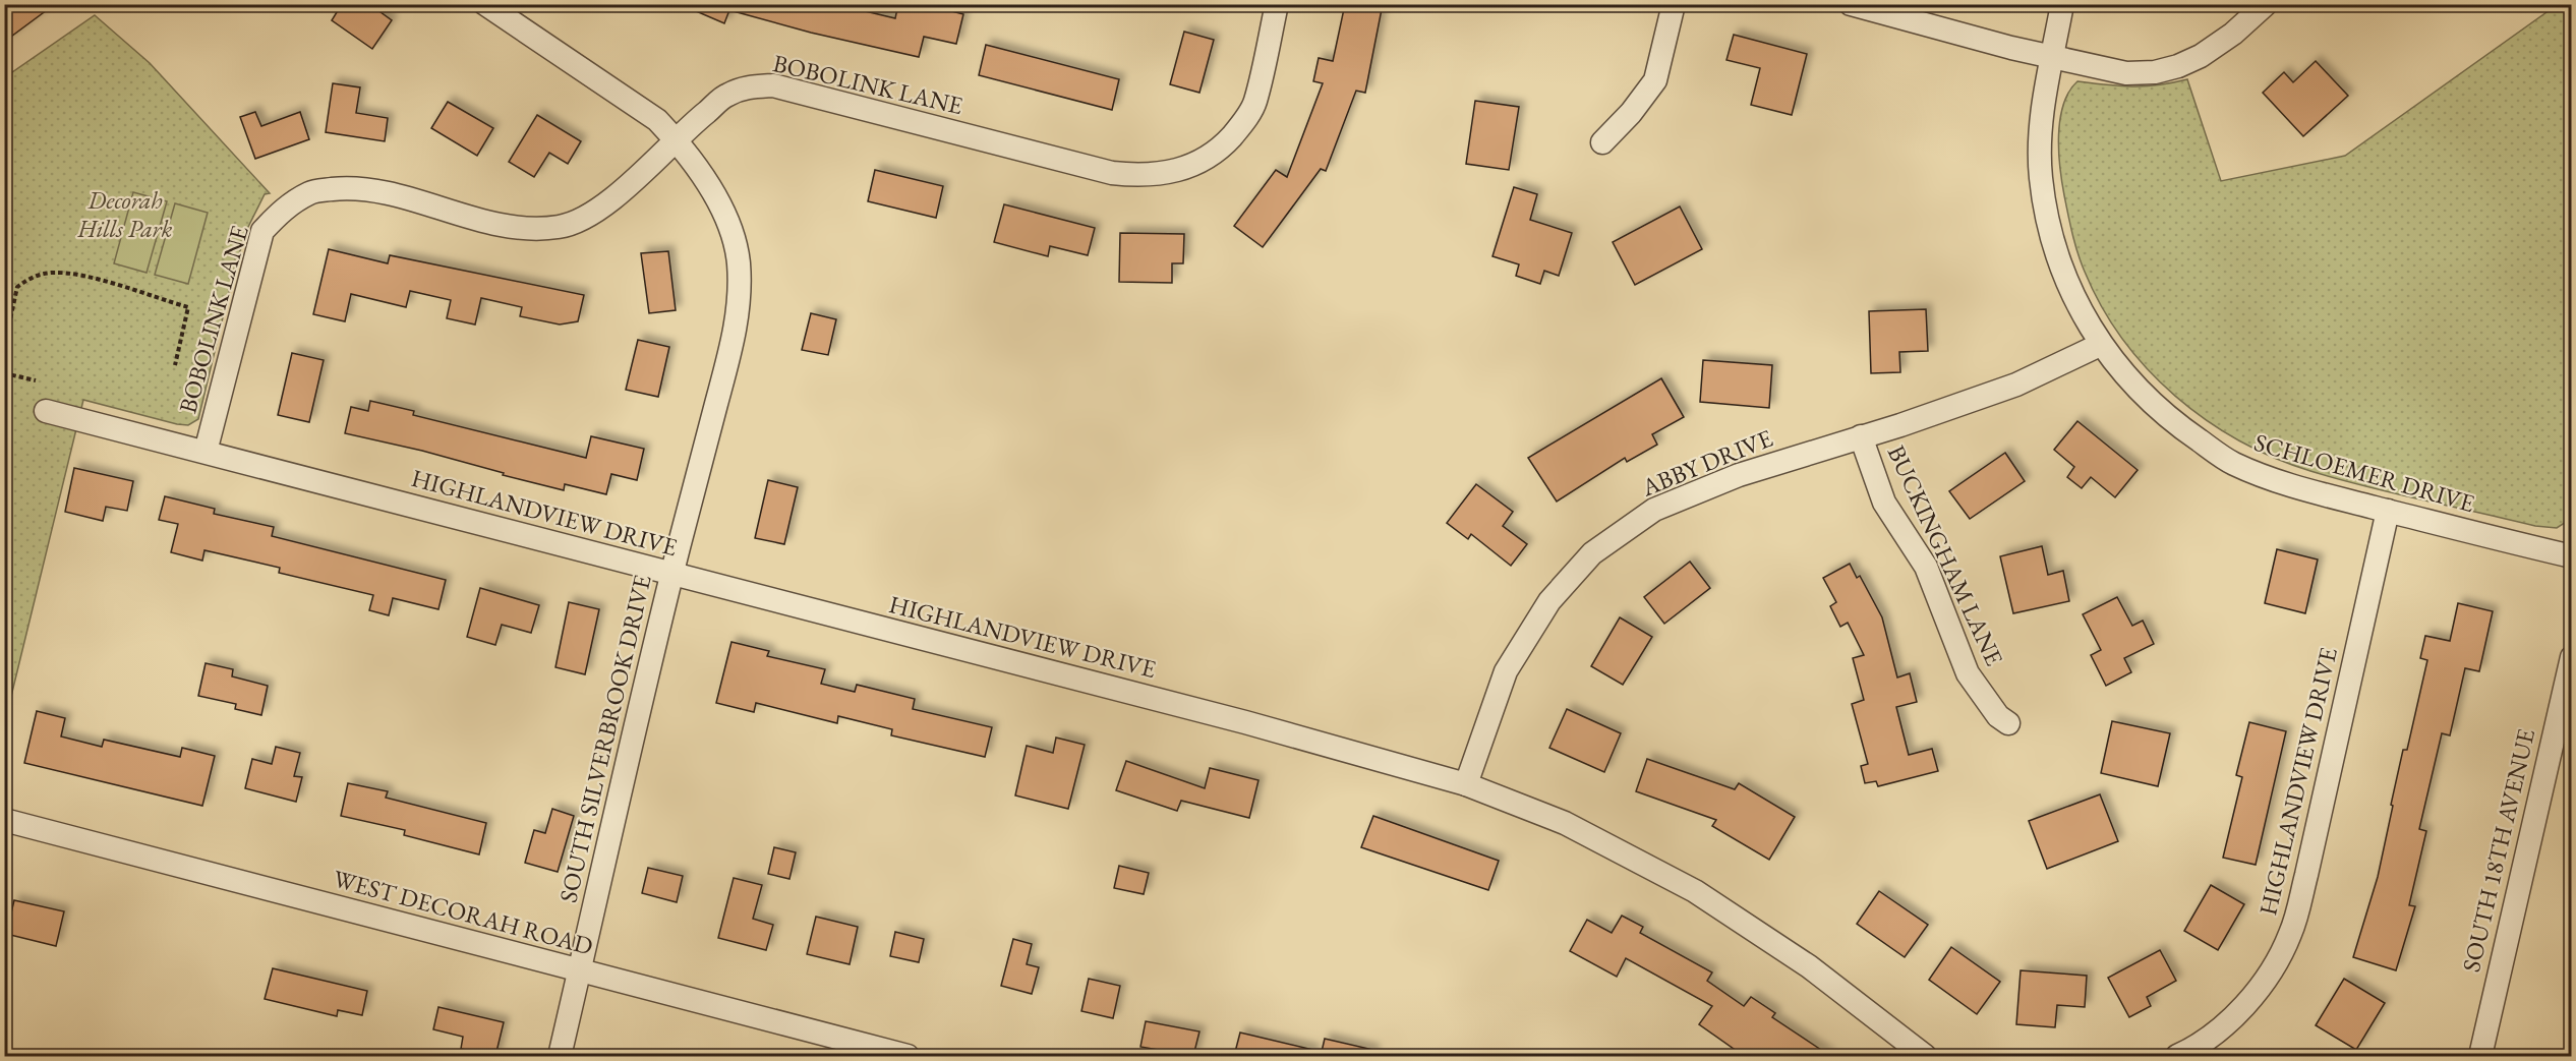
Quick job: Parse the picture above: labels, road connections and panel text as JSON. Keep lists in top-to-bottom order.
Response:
{
  "streets": {
    "street": [
      "BOBOLINK LANE",
      "ABBY DRIVE",
      "SCHLOEMER DRIVE",
      "HIGHLANDVIEW DRIVE",
      "BUCKINGHAM LANE",
      "SOUTH SILVERBROOK DRIVE",
      "SOUTH 18TH AVENUE",
      "WEST DECORAH ROAD"
    ]
  },
  "crossings": [
    ["BOBOLINK LANE", "HIGHLANDVIEW DRIVE"],
    ["BOBOLINK LANE", "SOUTH SILVERBROOK DRIVE"],
    ["ABBY DRIVE", "SCHLOEMER DRIVE"],
    ["ABBY DRIVE", "HIGHLANDVIEW DRIVE"],
    ["ABBY DRIVE", "BUCKINGHAM LANE"],
    ["SCHLOEMER DRIVE", "HIGHLANDVIEW DRIVE"],
    ["HIGHLANDVIEW DRIVE", "SOUTH SILVERBROOK DRIVE"],
    ["SOUTH SILVERBROOK DRIVE", "WEST DECORAH ROAD"]
  ],
  "parks": ["Decorah Hills Park"]
}
